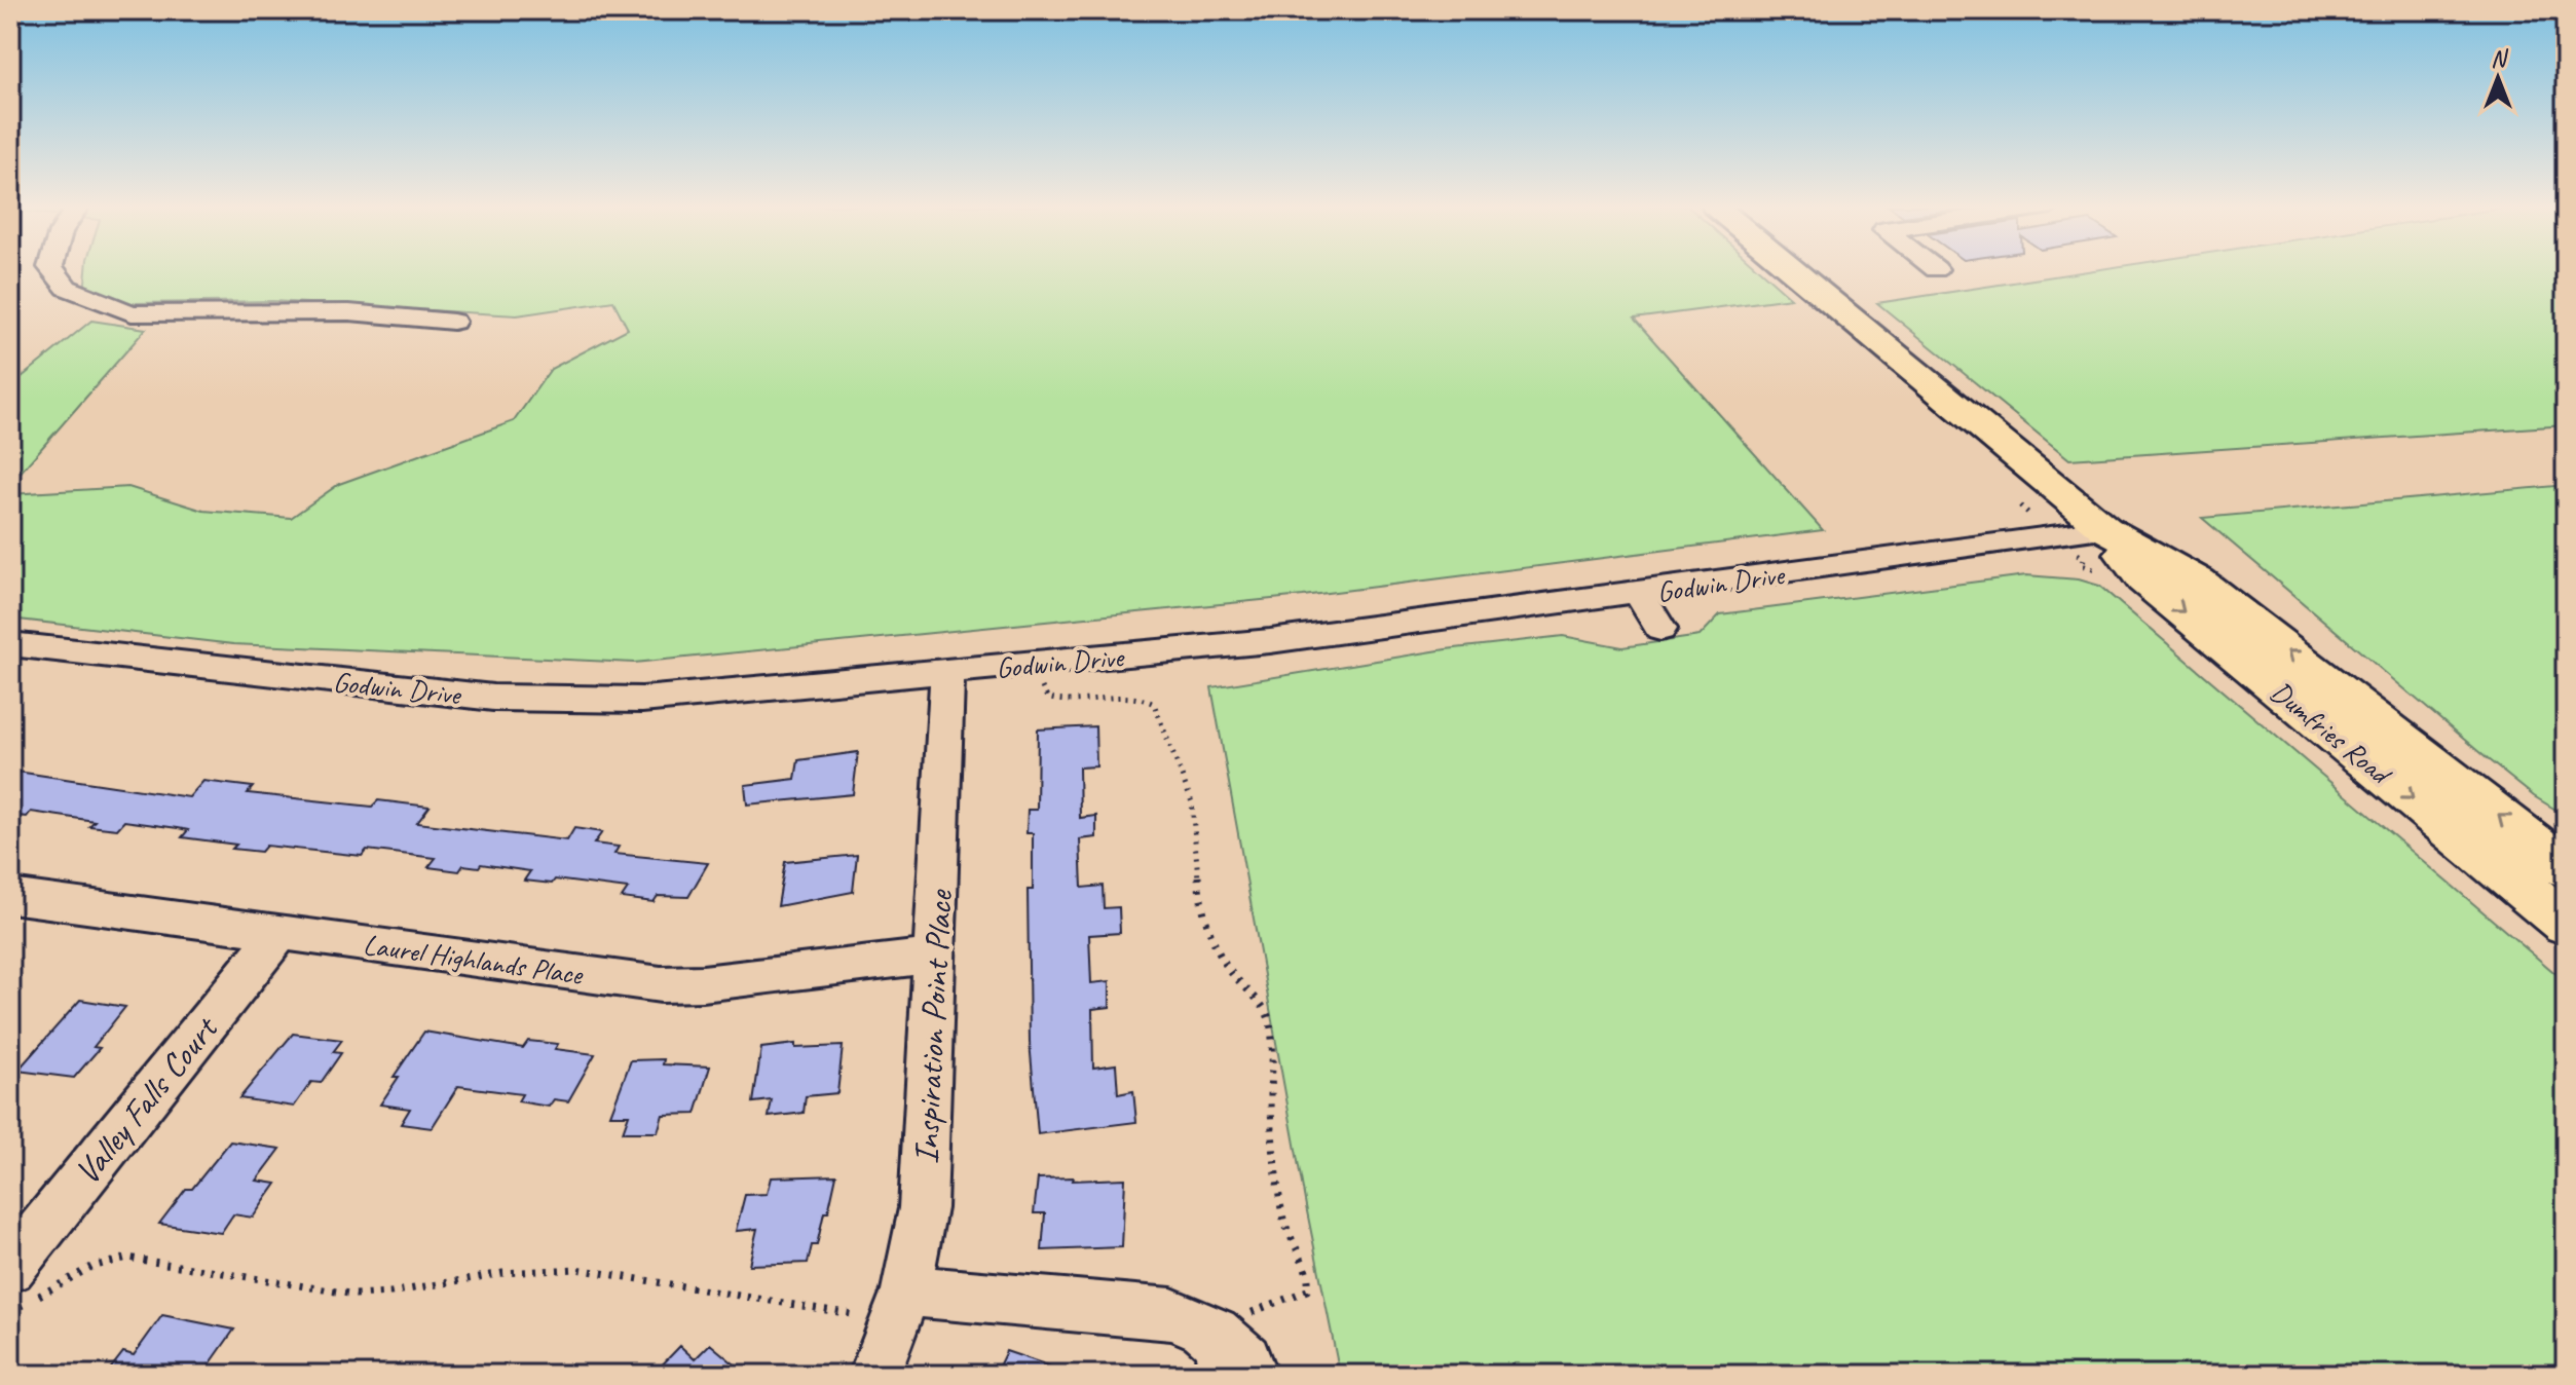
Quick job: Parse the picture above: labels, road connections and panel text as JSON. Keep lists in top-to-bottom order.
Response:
{
  "streets": {
    "main road": ["Dumfries Road"],
    "street": [
      "Godwin Drive",
      "Laurel Highlands Place",
      "Inspiration Point Place",
      "Valley Falls Court"
    ]
  },
  "crossings": [
    ["Godwin Drive", "Dumfries Road"],
    ["Godwin Drive", "Inspiration Point Place"],
    ["Laurel Highlands Place", "Inspiration Point Place"],
    ["Laurel Highlands Place", "Valley Falls Court"]
  ],
  "north": "top"
}
